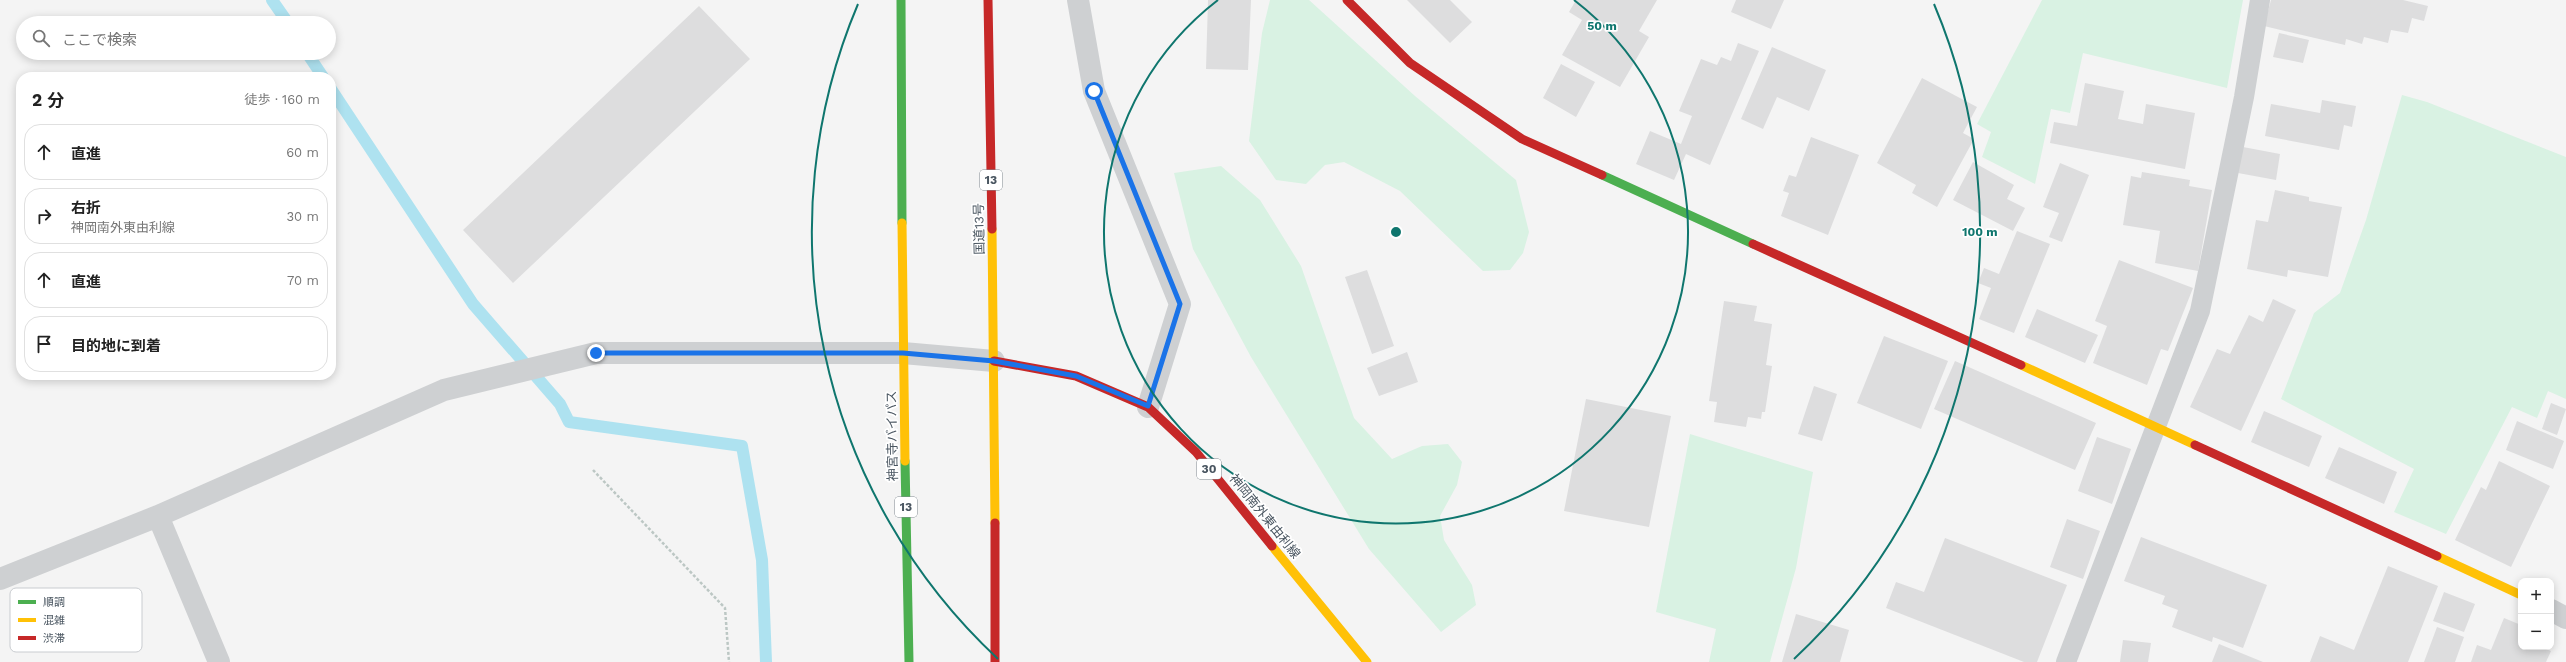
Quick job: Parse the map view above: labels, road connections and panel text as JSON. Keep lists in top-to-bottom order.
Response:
{
  "streets": {
    "main road": [
      "13",
      "国道13号",
      "神宮寺バイパス",
      "30",
      "神岡南外東由利線"
    ]
  },
  "crossings": [
    ["13", "国道13号"],
    ["13", "神宮寺バイパス"],
    ["13", "神岡南外東由利線"],
    ["国道13号", "神岡南外東由利線"]
  ],
  "legend": ["順調", "混雑", "渋滞"],
  "page": {
    "search": "ここで検索",
    "heading": ["2 分", "徒歩 · 160 m"],
    "list": [
      ["直進", "60 m"],
      ["右折", "神岡南外東由利線", "30 m"],
      ["直進", "70 m"],
      "目的地に到着"
    ],
    "map_buttons": ["+", "−"]
  },
  "rings": ["50 m", "100 m"]
}
